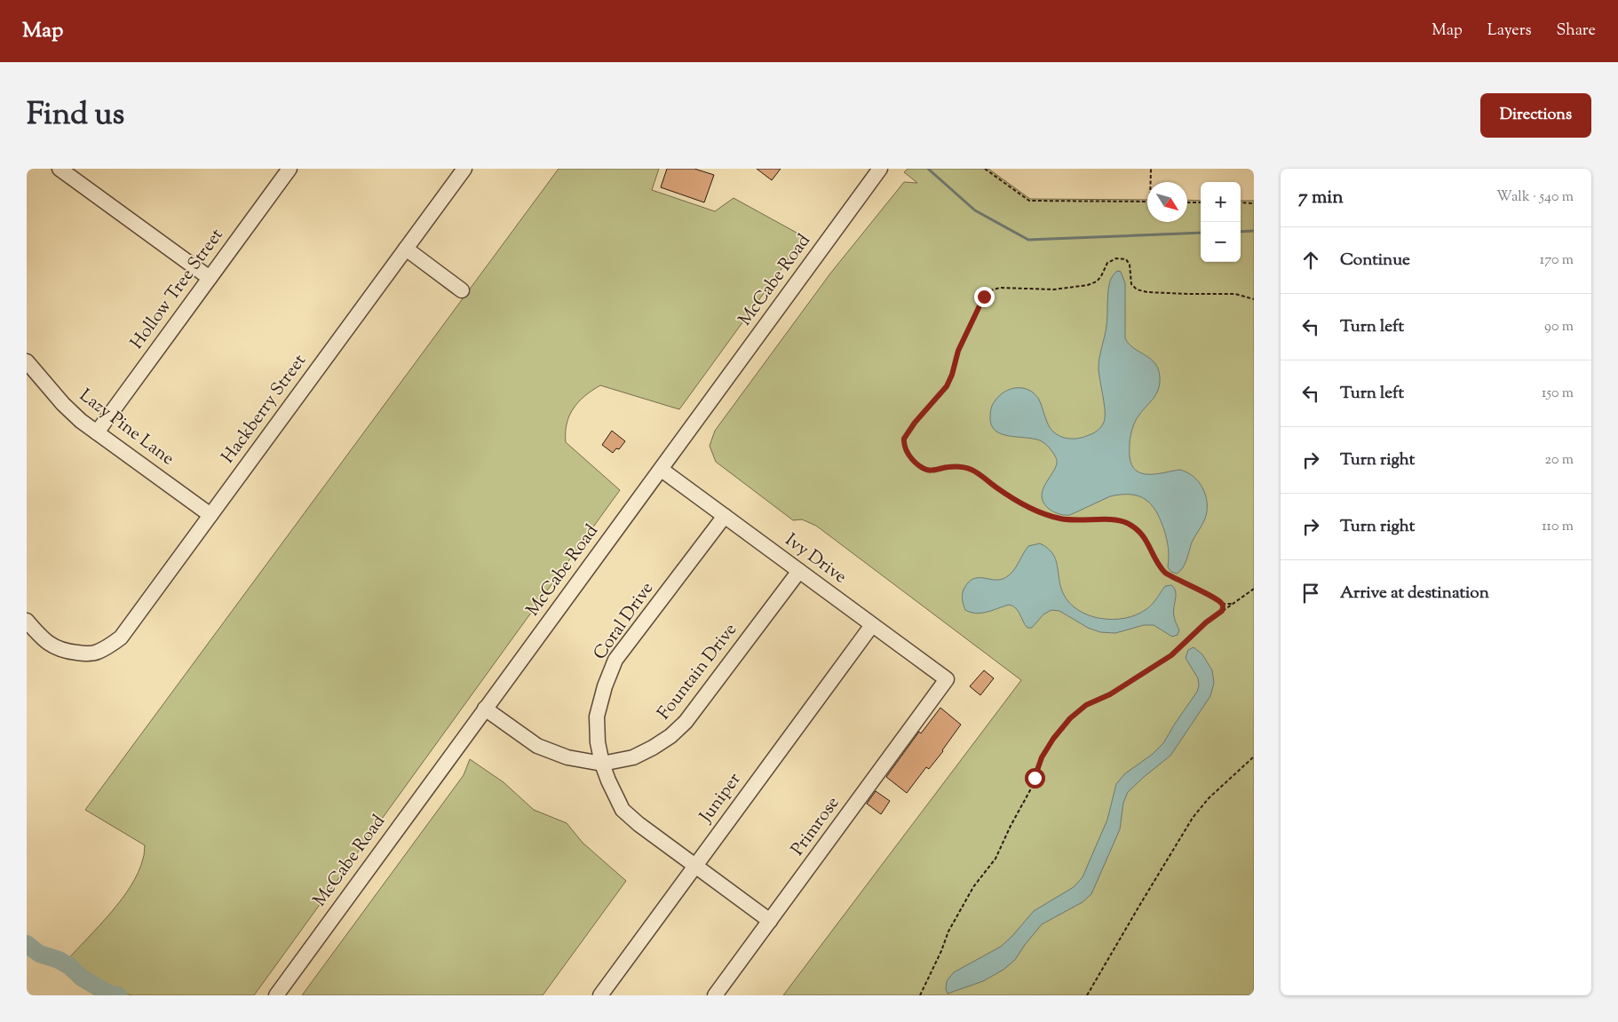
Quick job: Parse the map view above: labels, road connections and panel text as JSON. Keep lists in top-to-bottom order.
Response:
{
  "streets": {
    "street": [
      "McCabe Road",
      "Hollow Tree Street",
      "Hackberry Street",
      "Lazy Pine Lane",
      "Ivy Drive",
      "Coral Drive",
      "Fountain Drive",
      "Juniper",
      "Primrose"
    ]
  },
  "crossings": [
    ["McCabe Road", "Ivy Drive"],
    ["Hollow Tree Street", "Lazy Pine Lane"],
    ["Hackberry Street", "Lazy Pine Lane"],
    ["Ivy Drive", "Coral Drive"],
    ["Ivy Drive", "Fountain Drive"],
    ["Ivy Drive", "Juniper"],
    ["Ivy Drive", "Primrose"],
    ["Coral Drive", "Fountain Drive"],
    ["Coral Drive", "Juniper"],
    ["Coral Drive", "Primrose"]
  ],
  "north": "bottom right",
  "page": {
    "header": "Map",
    "nav": ["Map", "Layers", "Share"],
    "title": "Find us",
    "buttons": "Directions",
    "heading": ["7 min", "Walk · 540 m"],
    "map_buttons": ["+", "−"],
    "list": [
      ["Continue", "170 m"],
      ["Turn left", "90 m"],
      ["Turn left", "150 m"],
      ["Turn right", "20 m"],
      ["Turn right", "110 m"],
      "Arrive at destination"
    ]
  }
}
